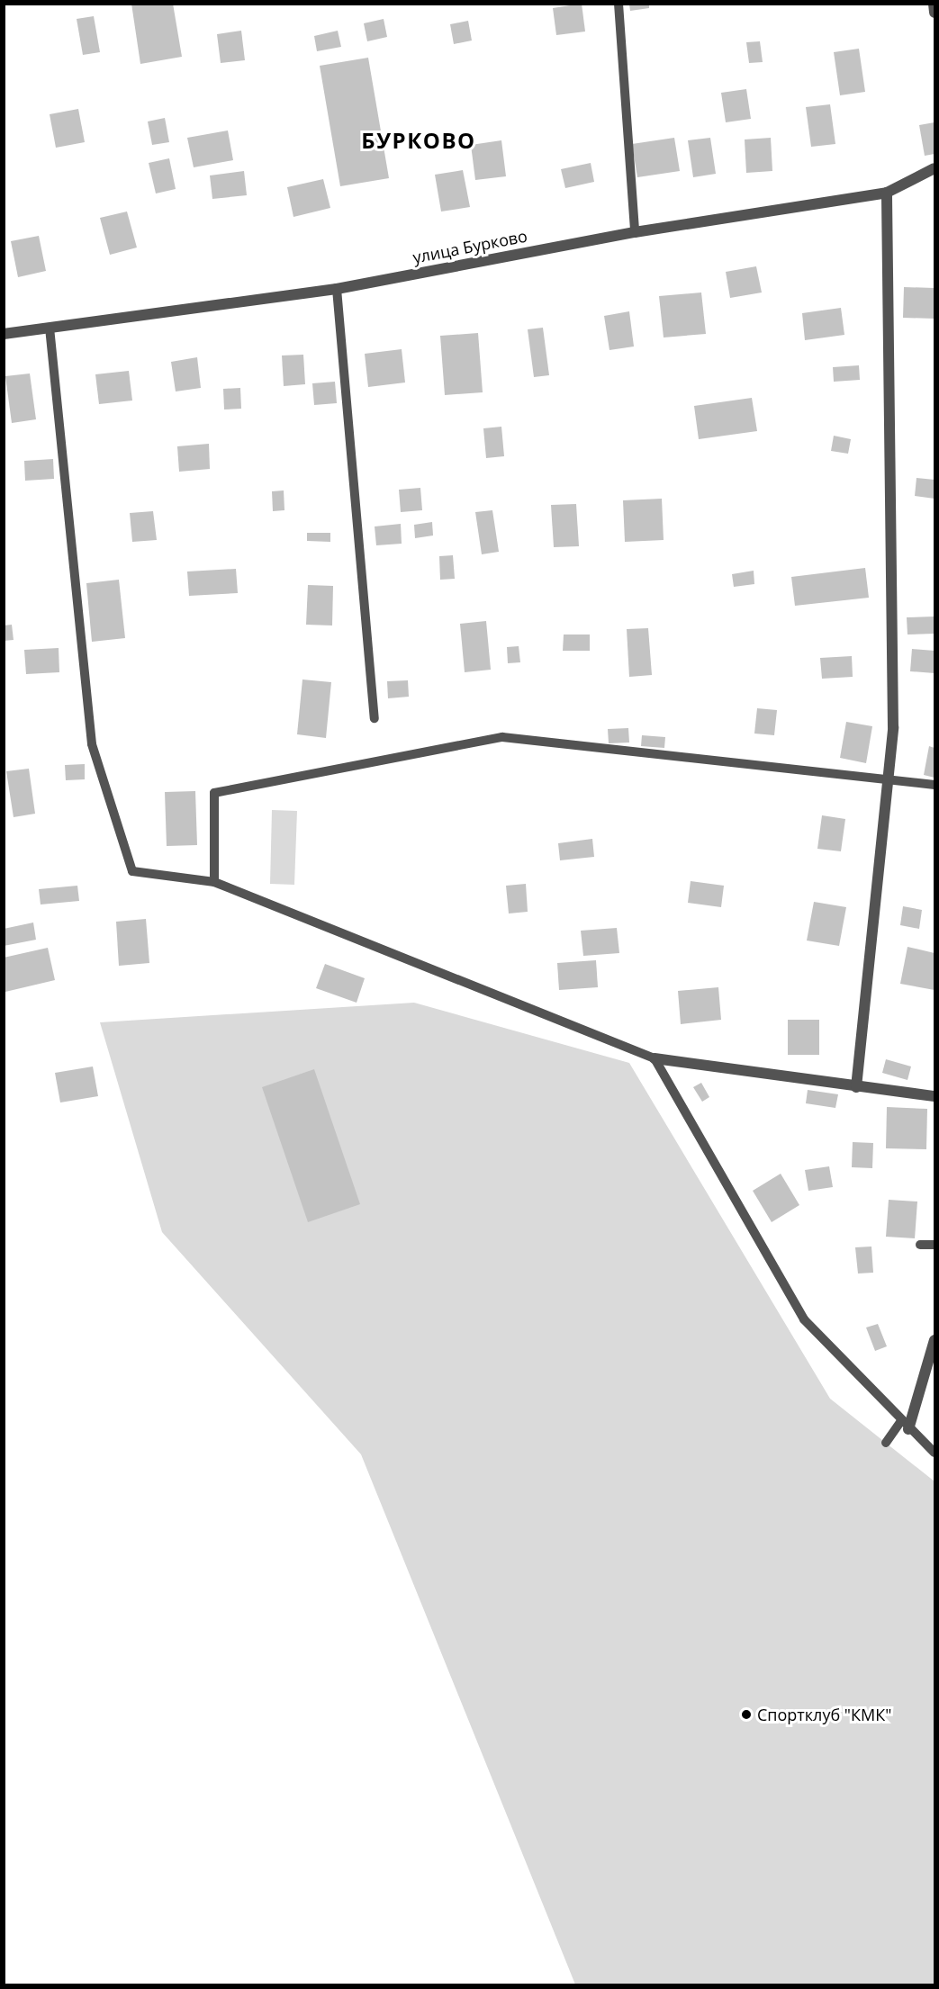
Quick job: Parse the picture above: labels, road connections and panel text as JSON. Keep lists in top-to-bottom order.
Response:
{
  "streets": {
    "street": ["улица Бурково"]
  },
  "districts": ["БУРКОВО"],
  "places": ["Спортклуб \"КМК\""]
}
